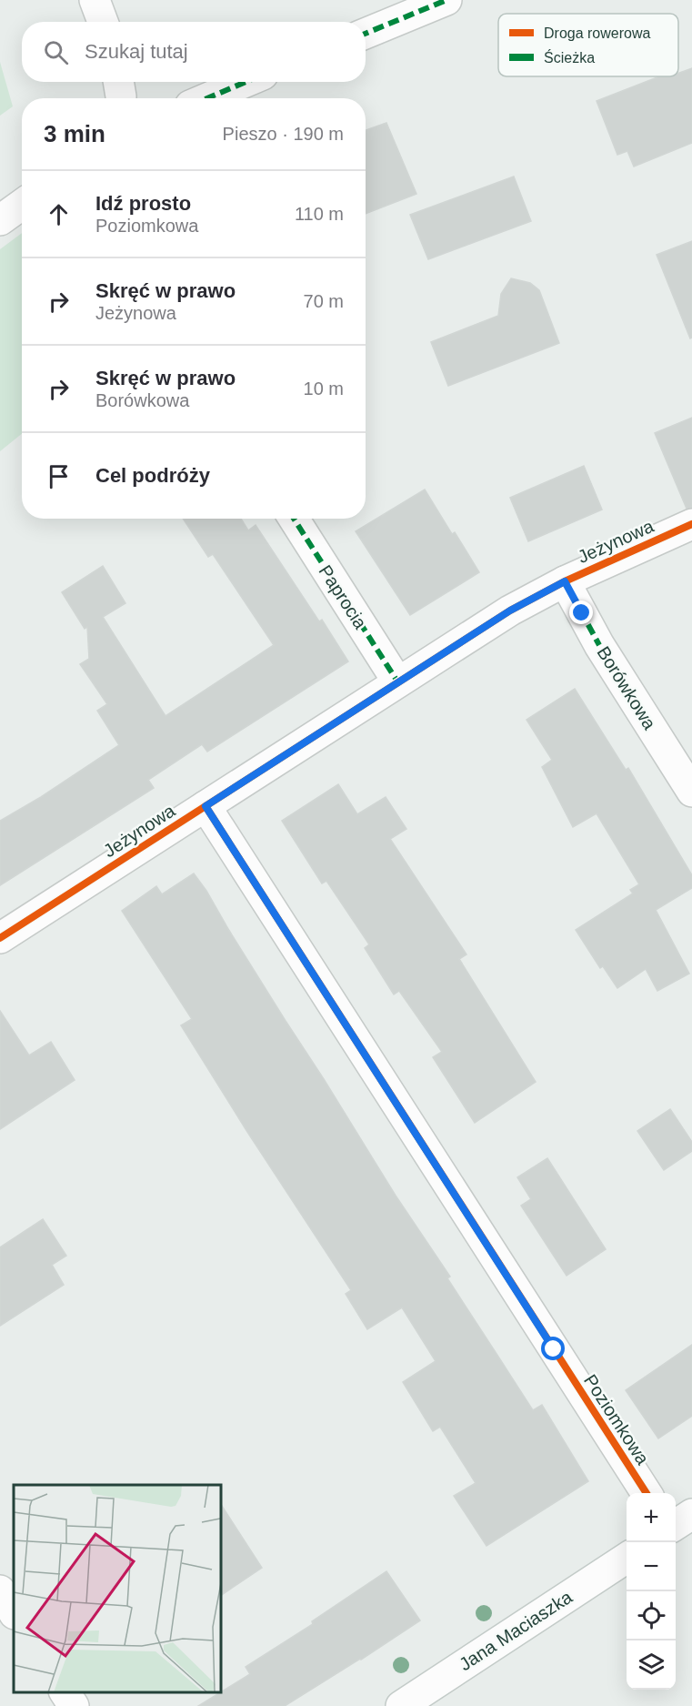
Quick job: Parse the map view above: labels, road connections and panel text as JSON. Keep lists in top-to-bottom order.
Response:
{
  "streets": {
    "street": [
      "Jeżynowa",
      "Paprocia",
      "Borówkowa",
      "Poziomkowa",
      "Jana Maciaszka"
    ]
  },
  "crossings": [
    ["Jeżynowa", "Paprocia"],
    ["Jeżynowa", "Borówkowa"],
    ["Jeżynowa", "Poziomkowa"]
  ],
  "legend": ["Droga rowerowa", "Ścieżka"],
  "page": {
    "search": "Szukaj tutaj",
    "heading": ["3 min", "Pieszo · 190 m"],
    "list": [
      ["Idź prosto", "Poziomkowa", "110 m"],
      ["Skręć w prawo", "Jeżynowa", "70 m"],
      ["Skręć w prawo", "Borówkowa", "10 m"],
      "Cel podróży"
    ],
    "map_buttons": ["+", "−"]
  }
}
